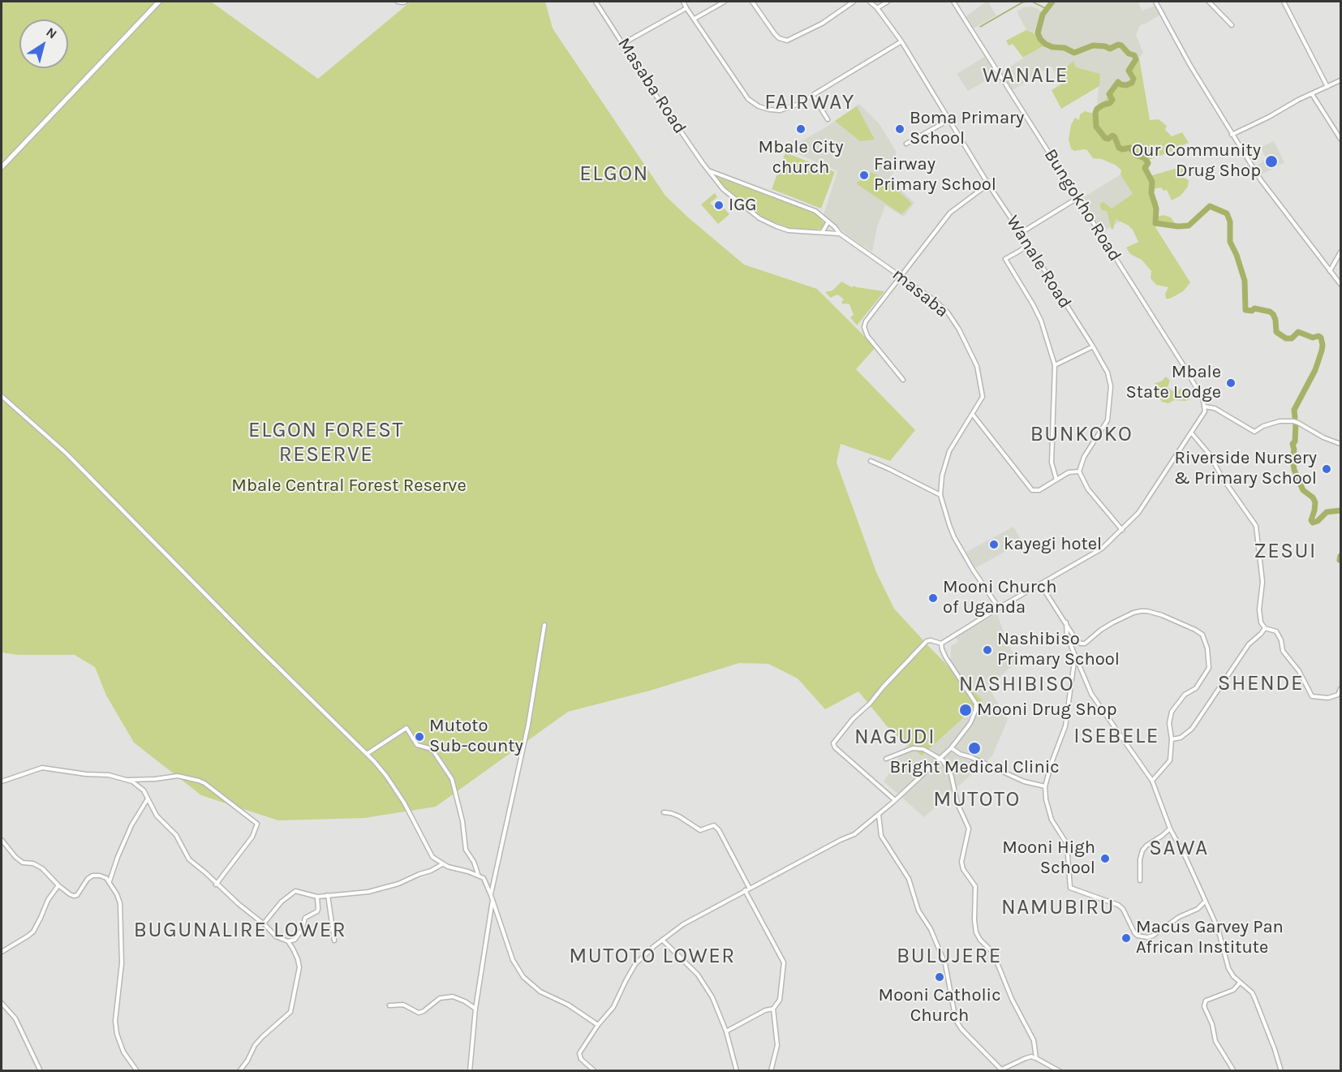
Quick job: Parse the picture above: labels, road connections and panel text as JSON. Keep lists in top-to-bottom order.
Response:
{
  "streets": {
    "street": [
      "Masaba Road",
      "Bungokho Road",
      "Wanale Road",
      "masaba"
    ]
  },
  "crossings": [
    ["Masaba Road", "masaba"]
  ],
  "districts": [
    "WANALE",
    "FAIRWAY",
    "ELGON",
    "ELGON FOREST RESERVE",
    "BUNKOKO",
    "ZESUI",
    "SHENDE",
    "NASHIBISO",
    "ISEBELE",
    "NAGUDI",
    "MUTOTO",
    "SAWA",
    "NAMUBIRU",
    "BUGUNALIRE LOWER",
    "MUTOTO LOWER",
    "BULUJERE"
  ],
  "parks": ["Mbale Central Forest Reserve"],
  "places": [
    "Mbale City church",
    "Boma Primary School",
    "Our Community Drug Shop",
    "Fairway Primary School",
    "IGG",
    "Mbale State Lodge",
    "Riverside Nursery & Primary School",
    "kayegi hotel",
    "Mooni Church of Uganda",
    "Nashibiso Primary School",
    "Mooni Drug Shop",
    "Mutoto Sub-county",
    "Bright Medical Clinic",
    "Mooni High School",
    "Macus Garvey Pan African Institute",
    "Mooni Catholic Church"
  ],
  "north": "top right"
}
